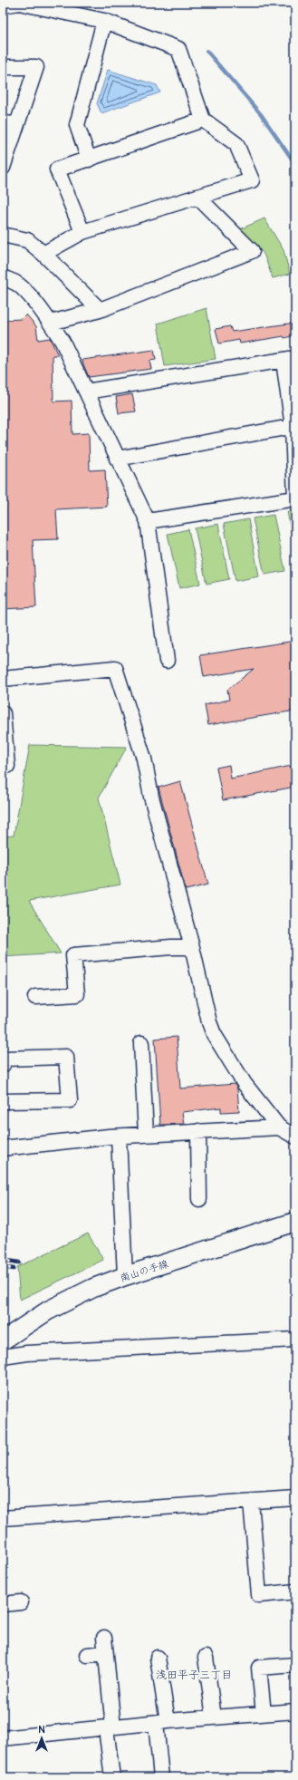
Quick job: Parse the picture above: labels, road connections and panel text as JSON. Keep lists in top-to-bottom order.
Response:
{
  "streets": {
    "street": ["南山の手線"]
  },
  "districts": ["浅田平子三丁目"],
  "north": "top"
}
